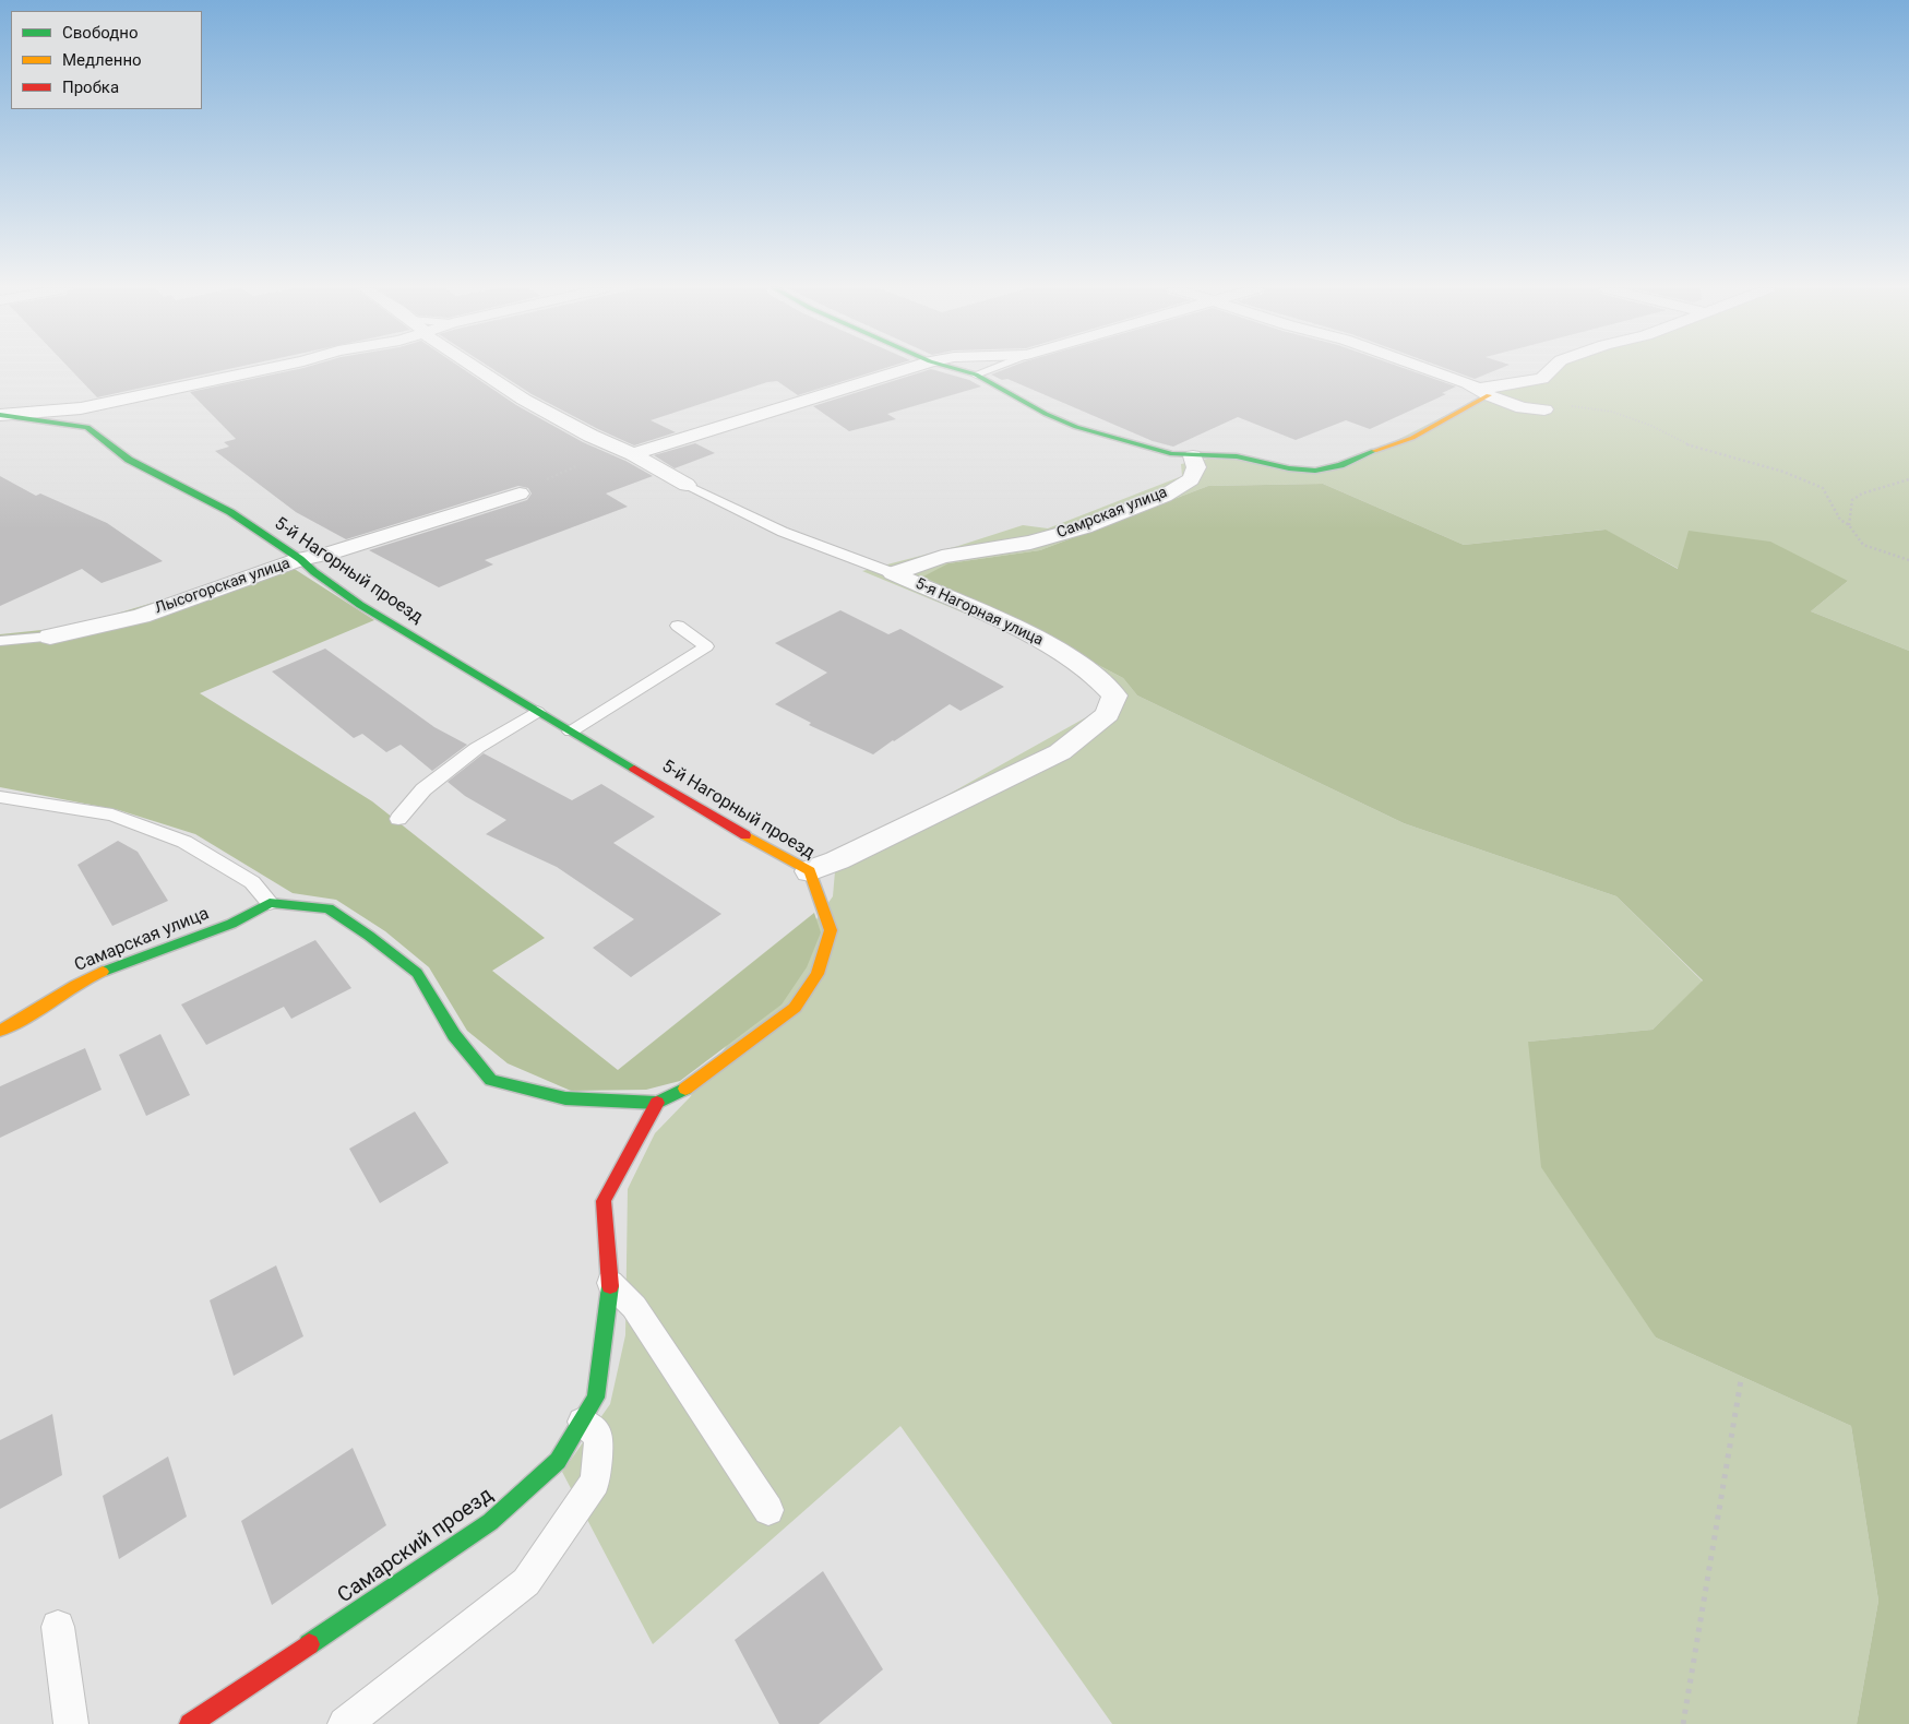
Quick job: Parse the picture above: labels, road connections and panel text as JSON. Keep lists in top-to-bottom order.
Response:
{
  "streets": {
    "street": [
      "Самрская улица",
      "5-й Нагорный проезд",
      "Лысогорская улица",
      "5-я Нагорная улица",
      "Самарская улица",
      "Самарский проезд"
    ]
  },
  "crossings": [
    ["Самрская улица", "5-я Нагорная улица"],
    ["5-й Нагорный проезд", "Лысогорская улица"],
    ["5-й Нагорный проезд", "5-я Нагорная улица"],
    ["5-й Нагорный проезд", "Самарская улица"],
    ["5-й Нагорный проезд", "Самарский проезд"]
  ],
  "legend": ["Свободно", "Медленно", "Пробка"]
}
